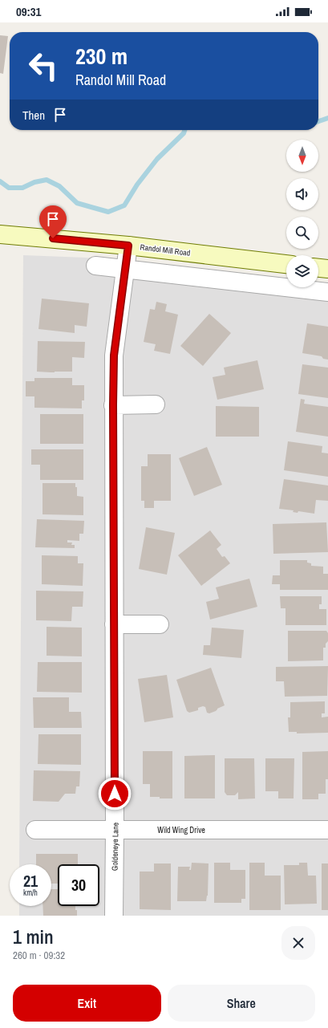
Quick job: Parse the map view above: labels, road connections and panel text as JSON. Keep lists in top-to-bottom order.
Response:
{
  "streets": {
    "main road": ["Randol Mill Road"],
    "street": ["Wild Wing Drive", "Goldeneye Lane"]
  },
  "crossings": [
    ["Randol Mill Road", "Goldeneye Lane"],
    ["Wild Wing Drive", "Goldeneye Lane"]
  ],
  "north": "bottom",
  "page": {
    "status": "09:31",
    "turn": ["230 m", "Randol Mill Road"],
    "then": "Then",
    "speed": "21 km/h",
    "limit": "30",
    "heading": ["1 min", "260 m · 09:32"],
    "buttons": ["Exit", "Share"]
  }
}
